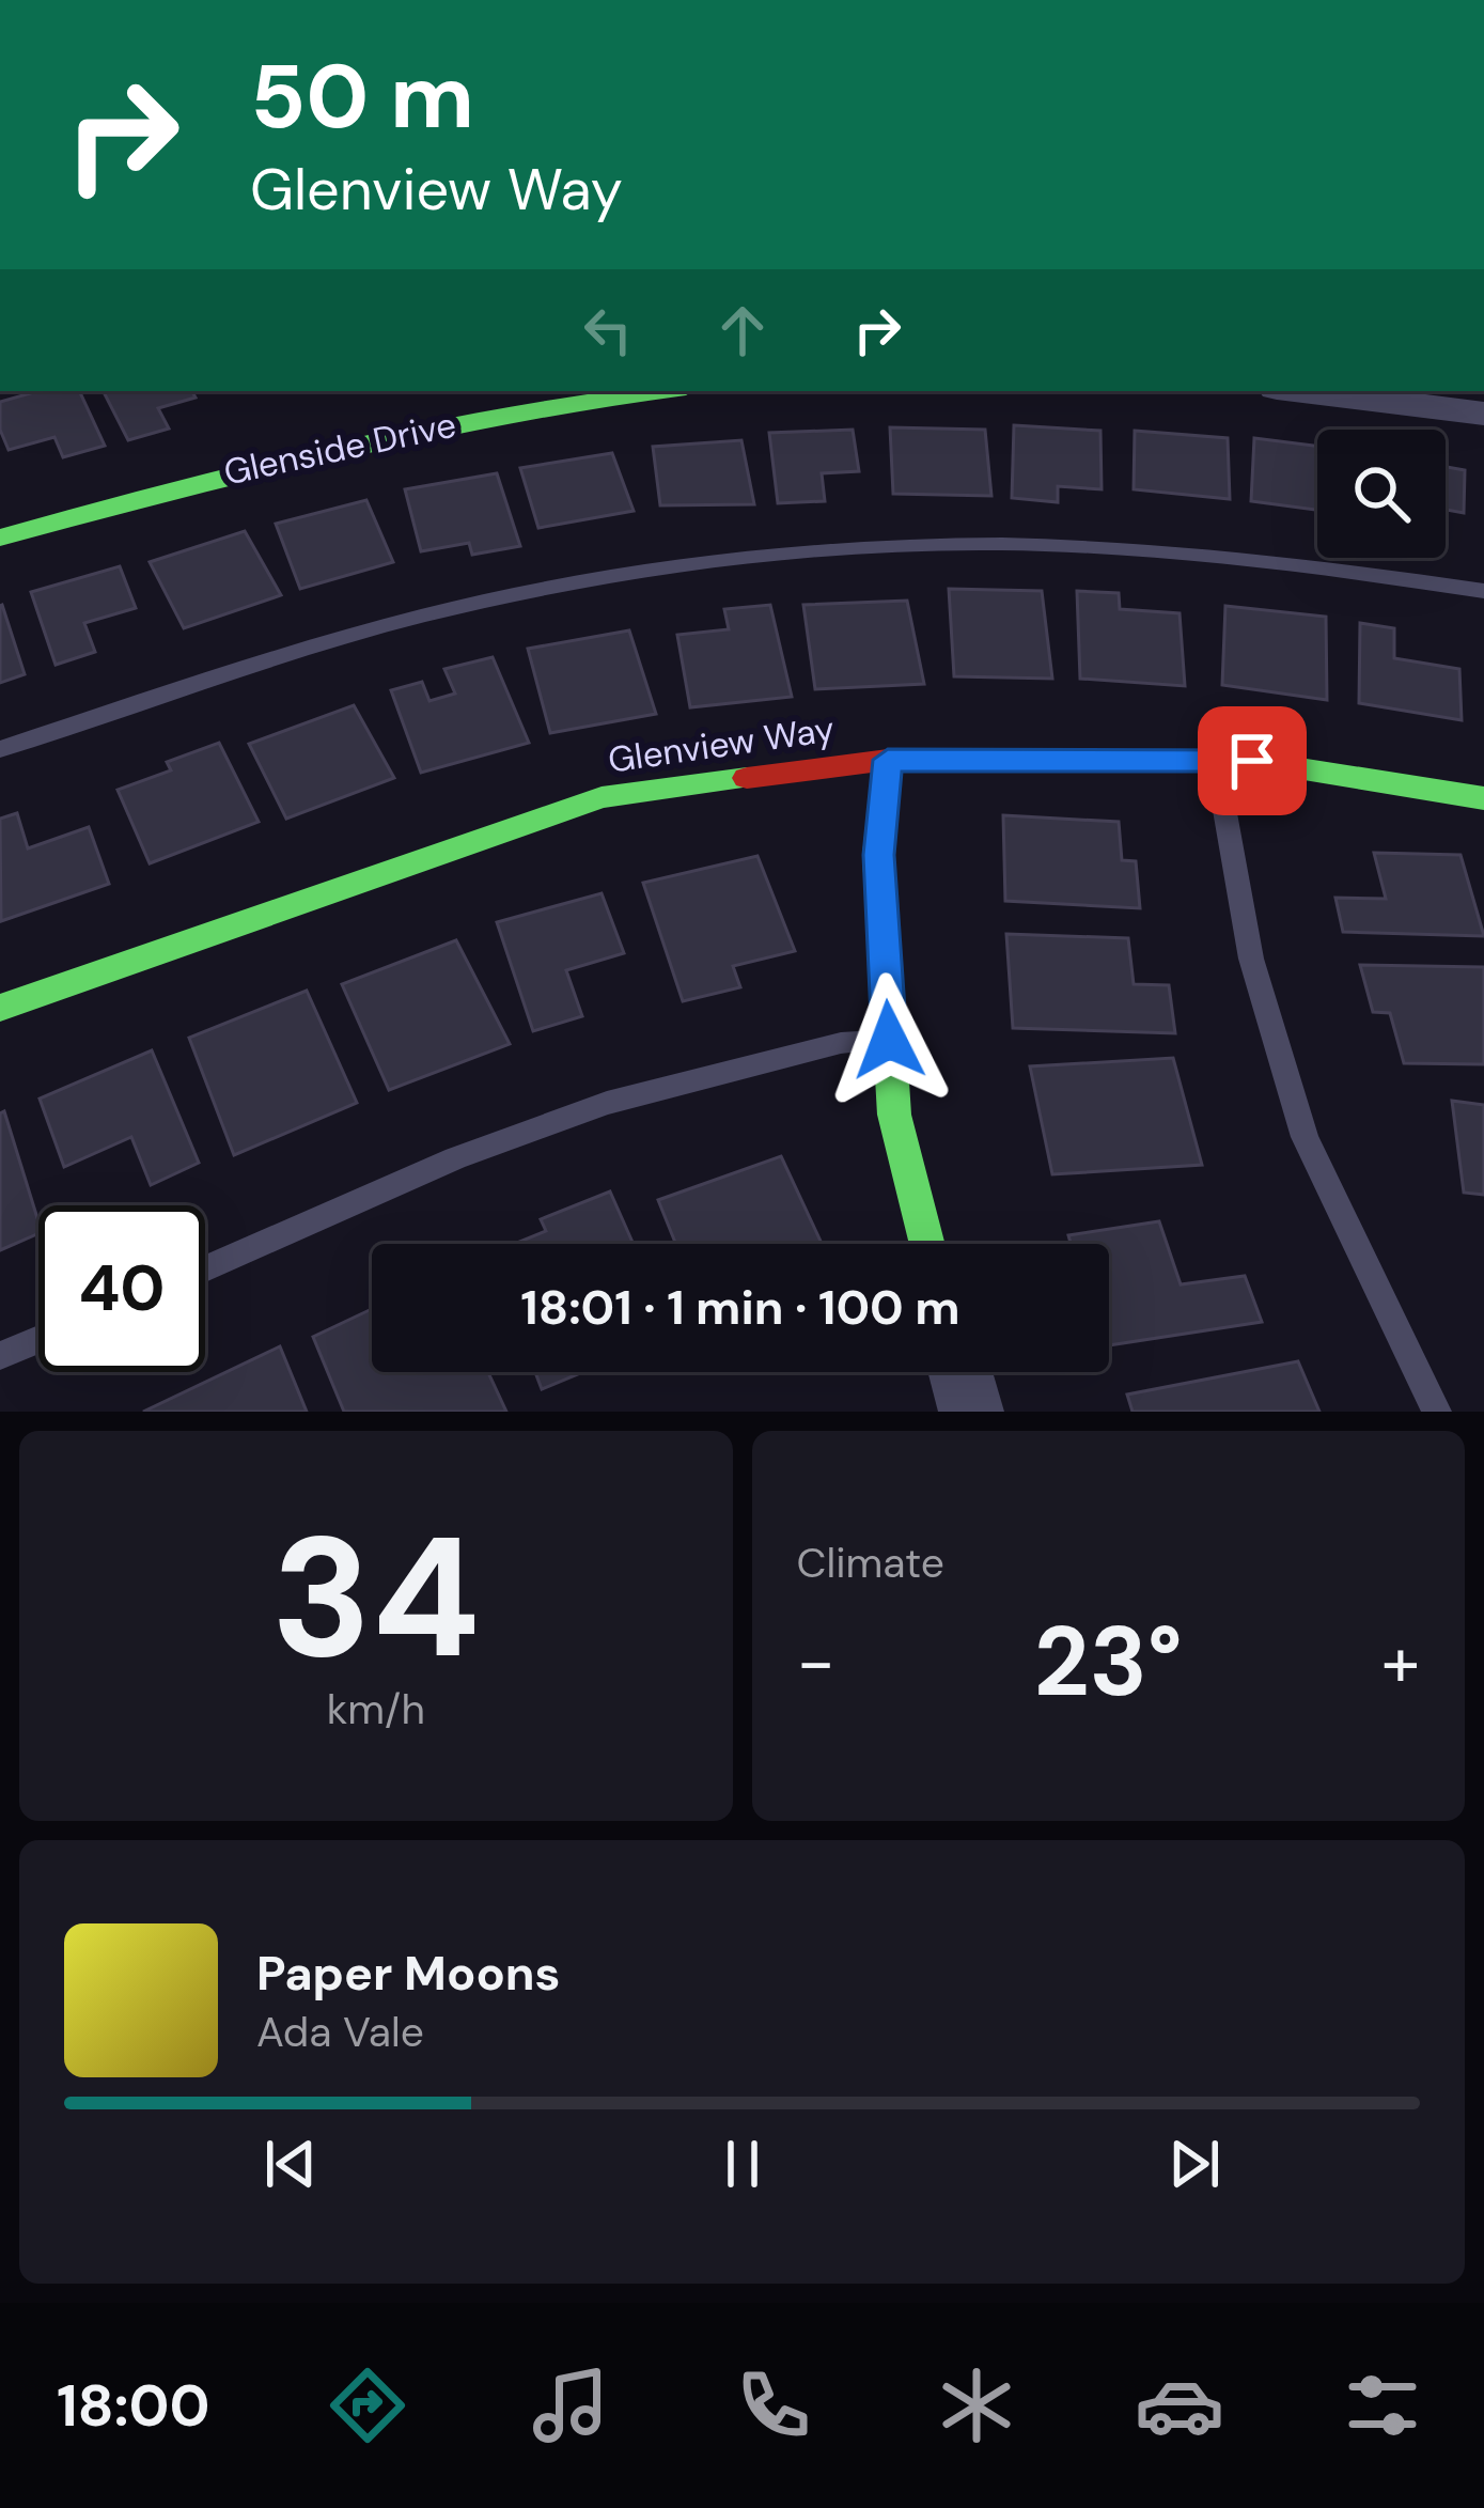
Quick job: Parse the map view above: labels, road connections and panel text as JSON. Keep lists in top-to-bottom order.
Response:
{
  "streets": {
    "street": ["Glenside Drive", "Glenview Way"]
  },
  "page": {
    "turn": ["50 m", "Glenview Way"],
    "limit": "40",
    "trip": "18:01 · 1 min · 100 m",
    "tile": [
      ["34", "km/h"],
      "Climate"
    ],
    "heat": ["−", "23°", "+"],
    "song": ["Paper Moons", "Ada Vale"],
    "tabs": "18:00"
  }
}
